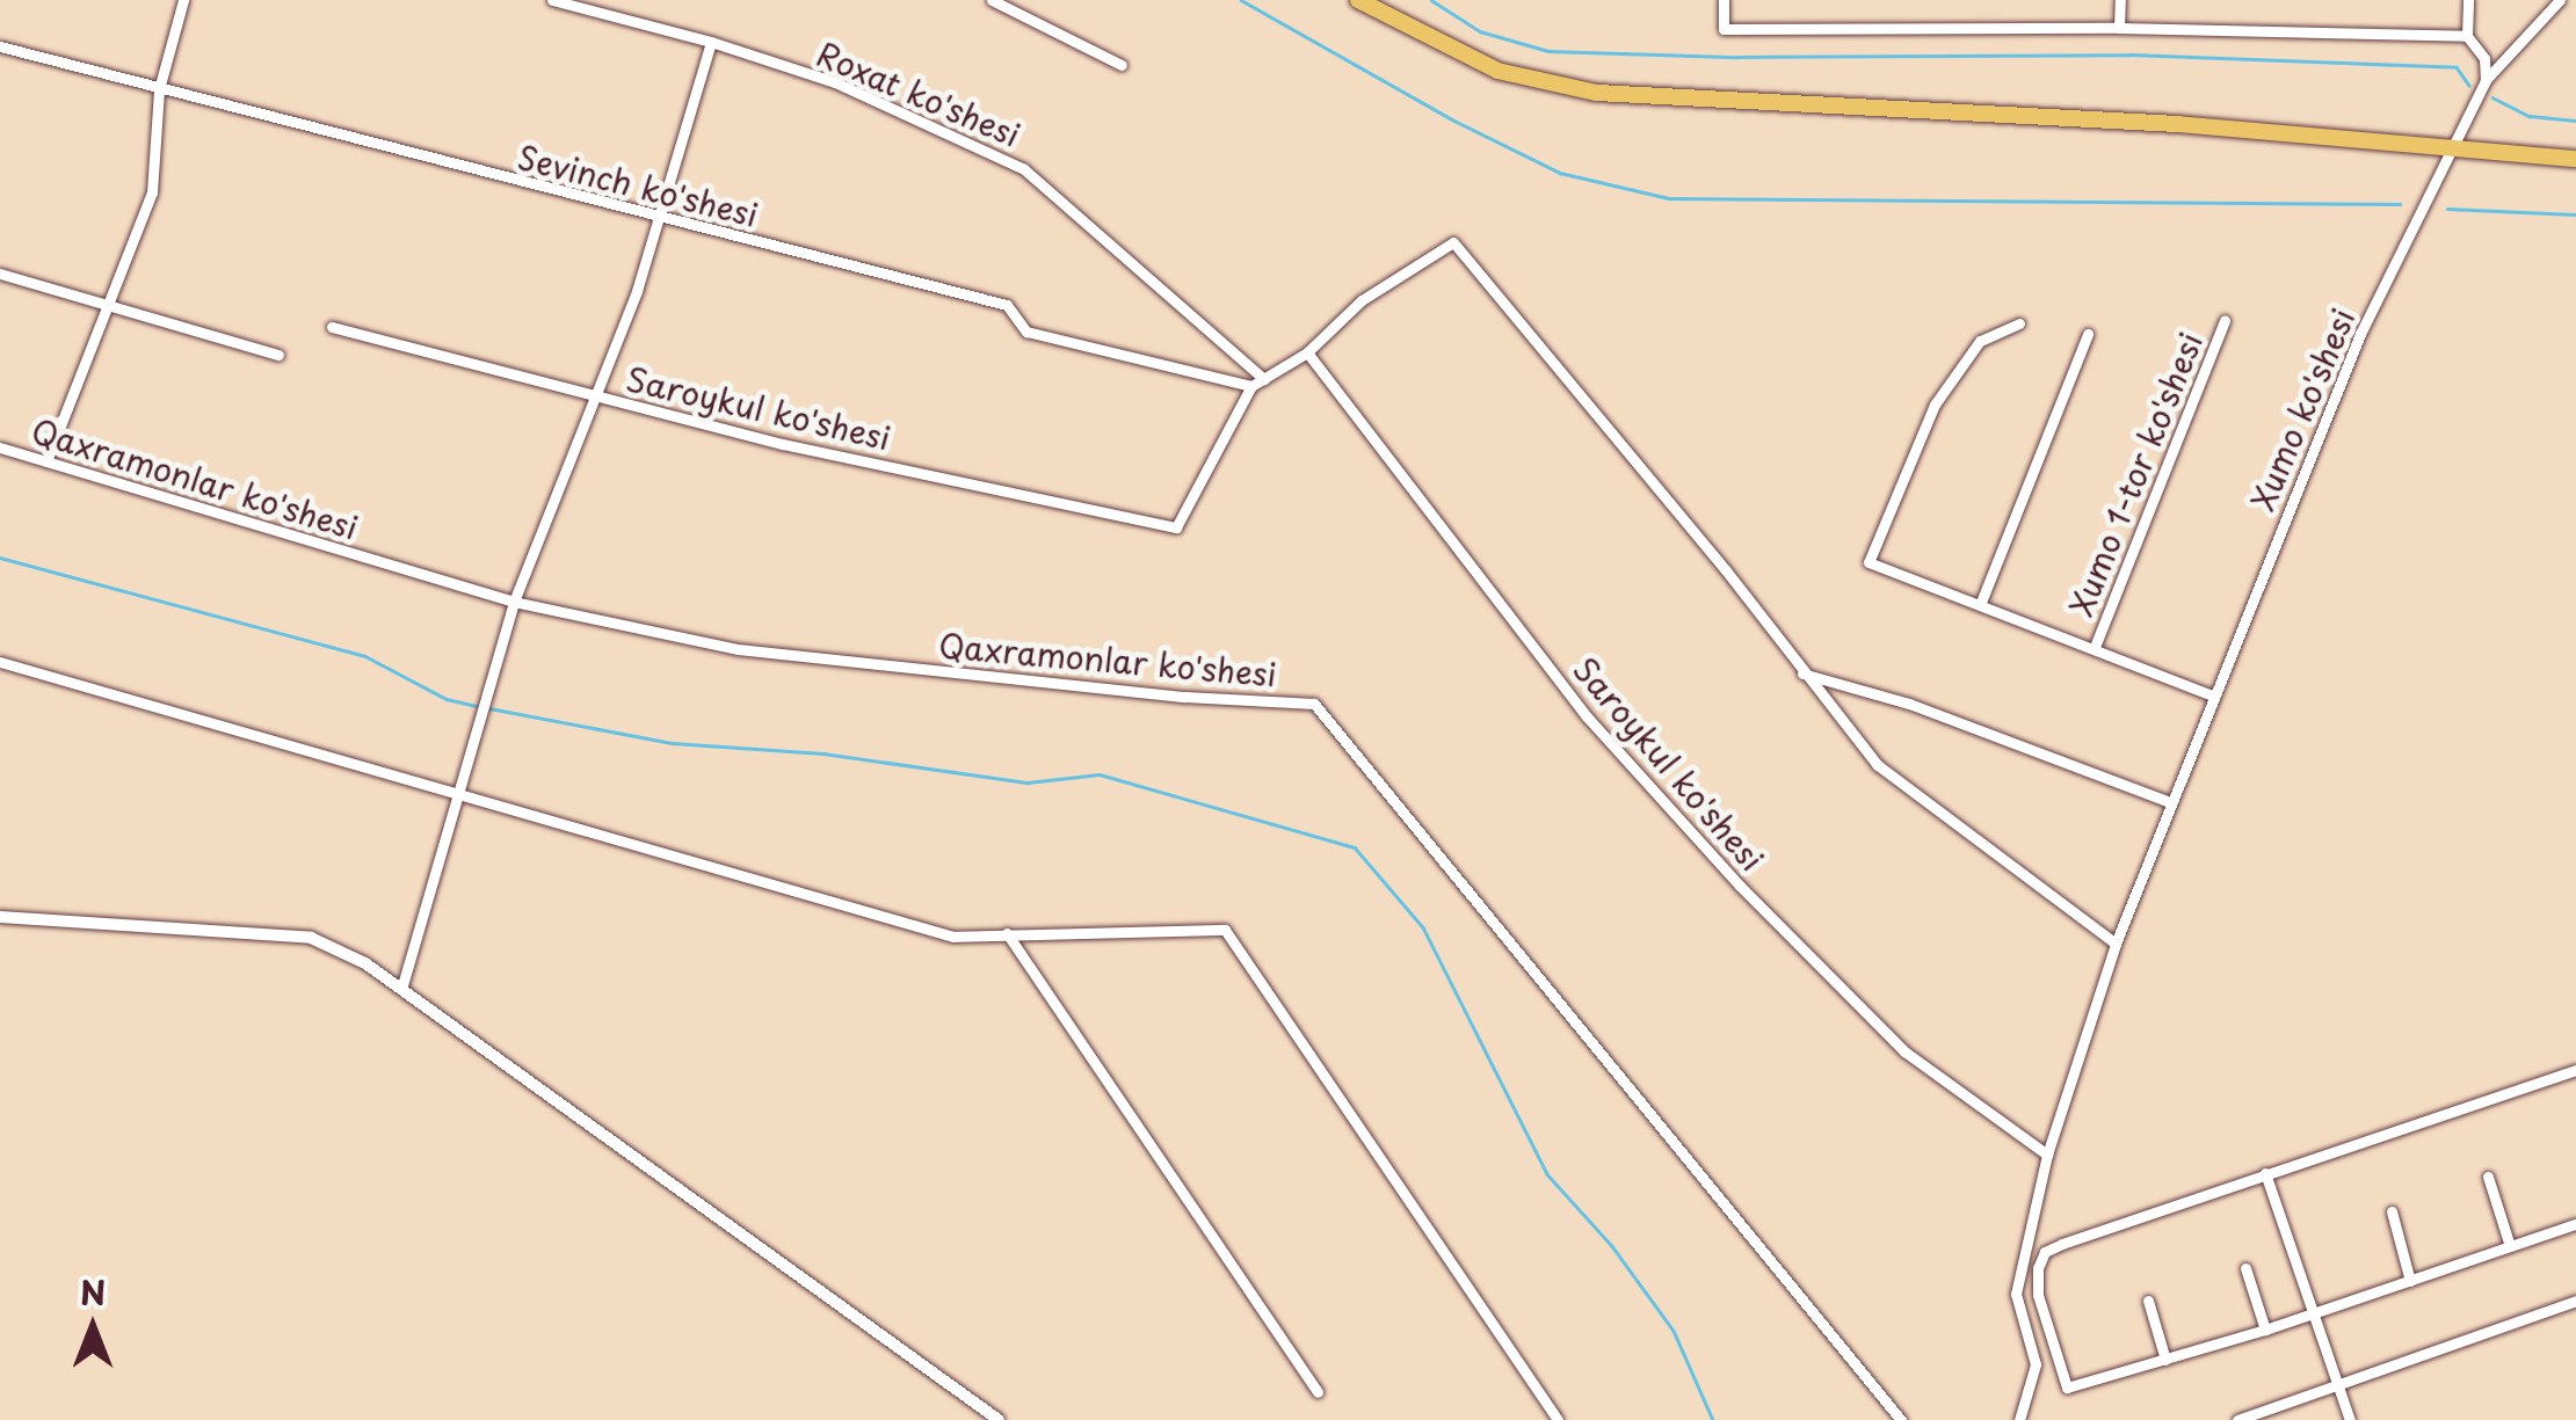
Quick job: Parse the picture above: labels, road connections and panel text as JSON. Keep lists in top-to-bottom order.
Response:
{
  "streets": {
    "street": [
      "Roxat ko'shesi",
      "Sevinch ko'shesi",
      "Saroykul ko'shesi",
      "Xumo ko'shesi",
      "Xumo 1-tor ko'shesi",
      "Qaxramonlar ko'shesi"
    ]
  },
  "crossings": [
    ["Sevinch ko'shesi", "Saroykul ko'shesi"],
    ["Saroykul ko'shesi", "Xumo ko'shesi"]
  ],
  "north": "top"
}
